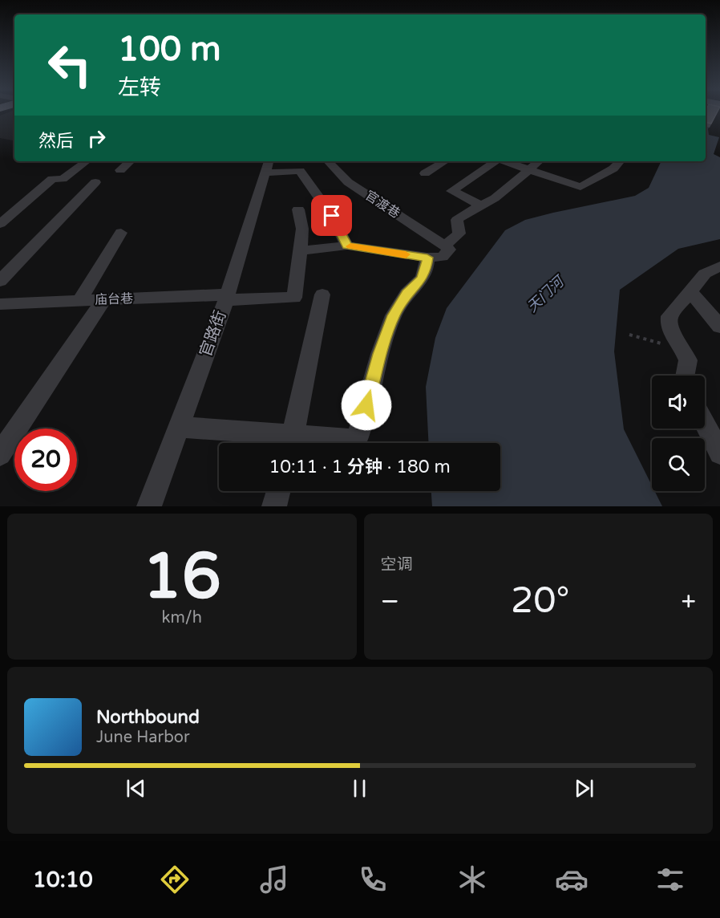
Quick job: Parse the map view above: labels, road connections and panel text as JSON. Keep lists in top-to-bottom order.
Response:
{
  "streets": {
    "street": ["官渡巷", "庙台巷", "官路街"]
  },
  "crossings": [
    ["庙台巷", "官路街"]
  ],
  "water": ["天门河"],
  "page": {
    "turn": ["100 m", "左转"],
    "then": "然后",
    "limit": "20",
    "trip": "10:11 · 1 分钟 · 180 m",
    "tile": [
      ["16", "km/h"],
      "空调"
    ],
    "heat": ["−", "20°", "+"],
    "song": ["Northbound", "June Harbor"],
    "tabs": "10:10"
  }
}
